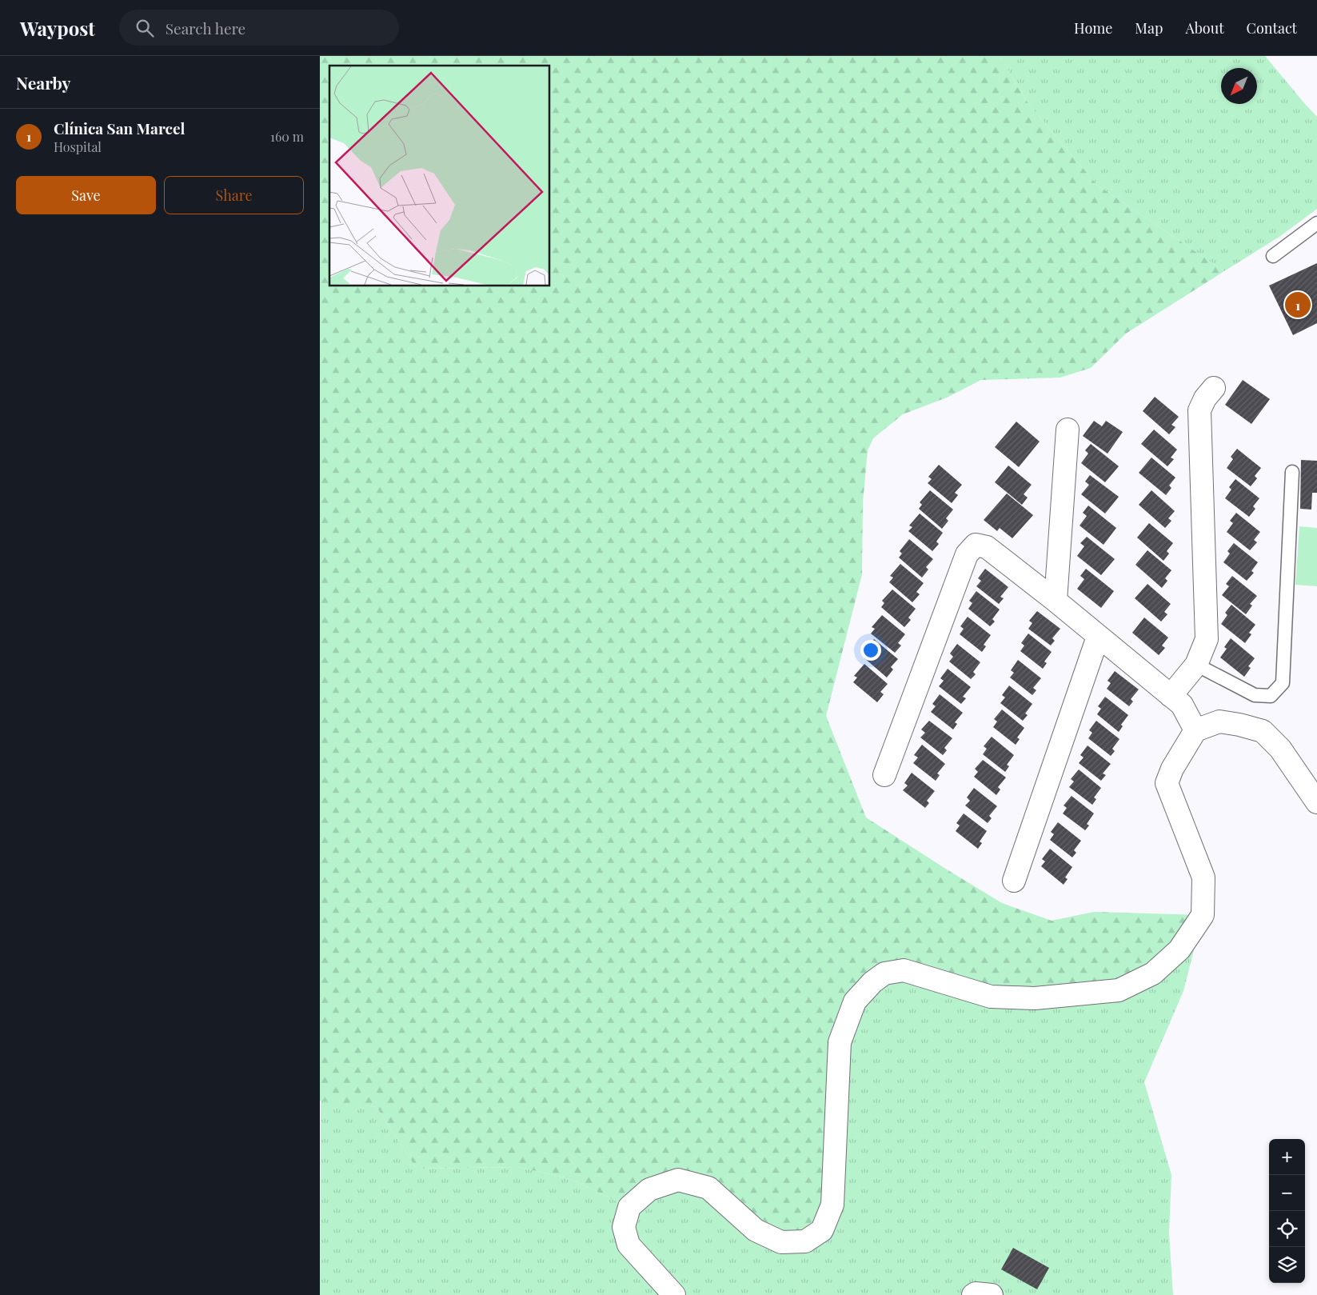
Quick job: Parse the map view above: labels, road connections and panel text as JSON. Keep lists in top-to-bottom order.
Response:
{
  "north": "bottom left",
  "page": {
    "header": "Waypost",
    "search": "Search here",
    "nav": [
      "Home",
      "Map",
      "About",
      "Contact"
    ],
    "heading": "Nearby",
    "list": [
      {
        "mark": "1",
        "name": "Clínica San Marcel",
        "note": "Hospital",
        "value": "160 m"
      }
    ],
    "buttons": ["Save", "Share"],
    "pins": "1",
    "map_buttons": ["+", "−"]
  }
}
